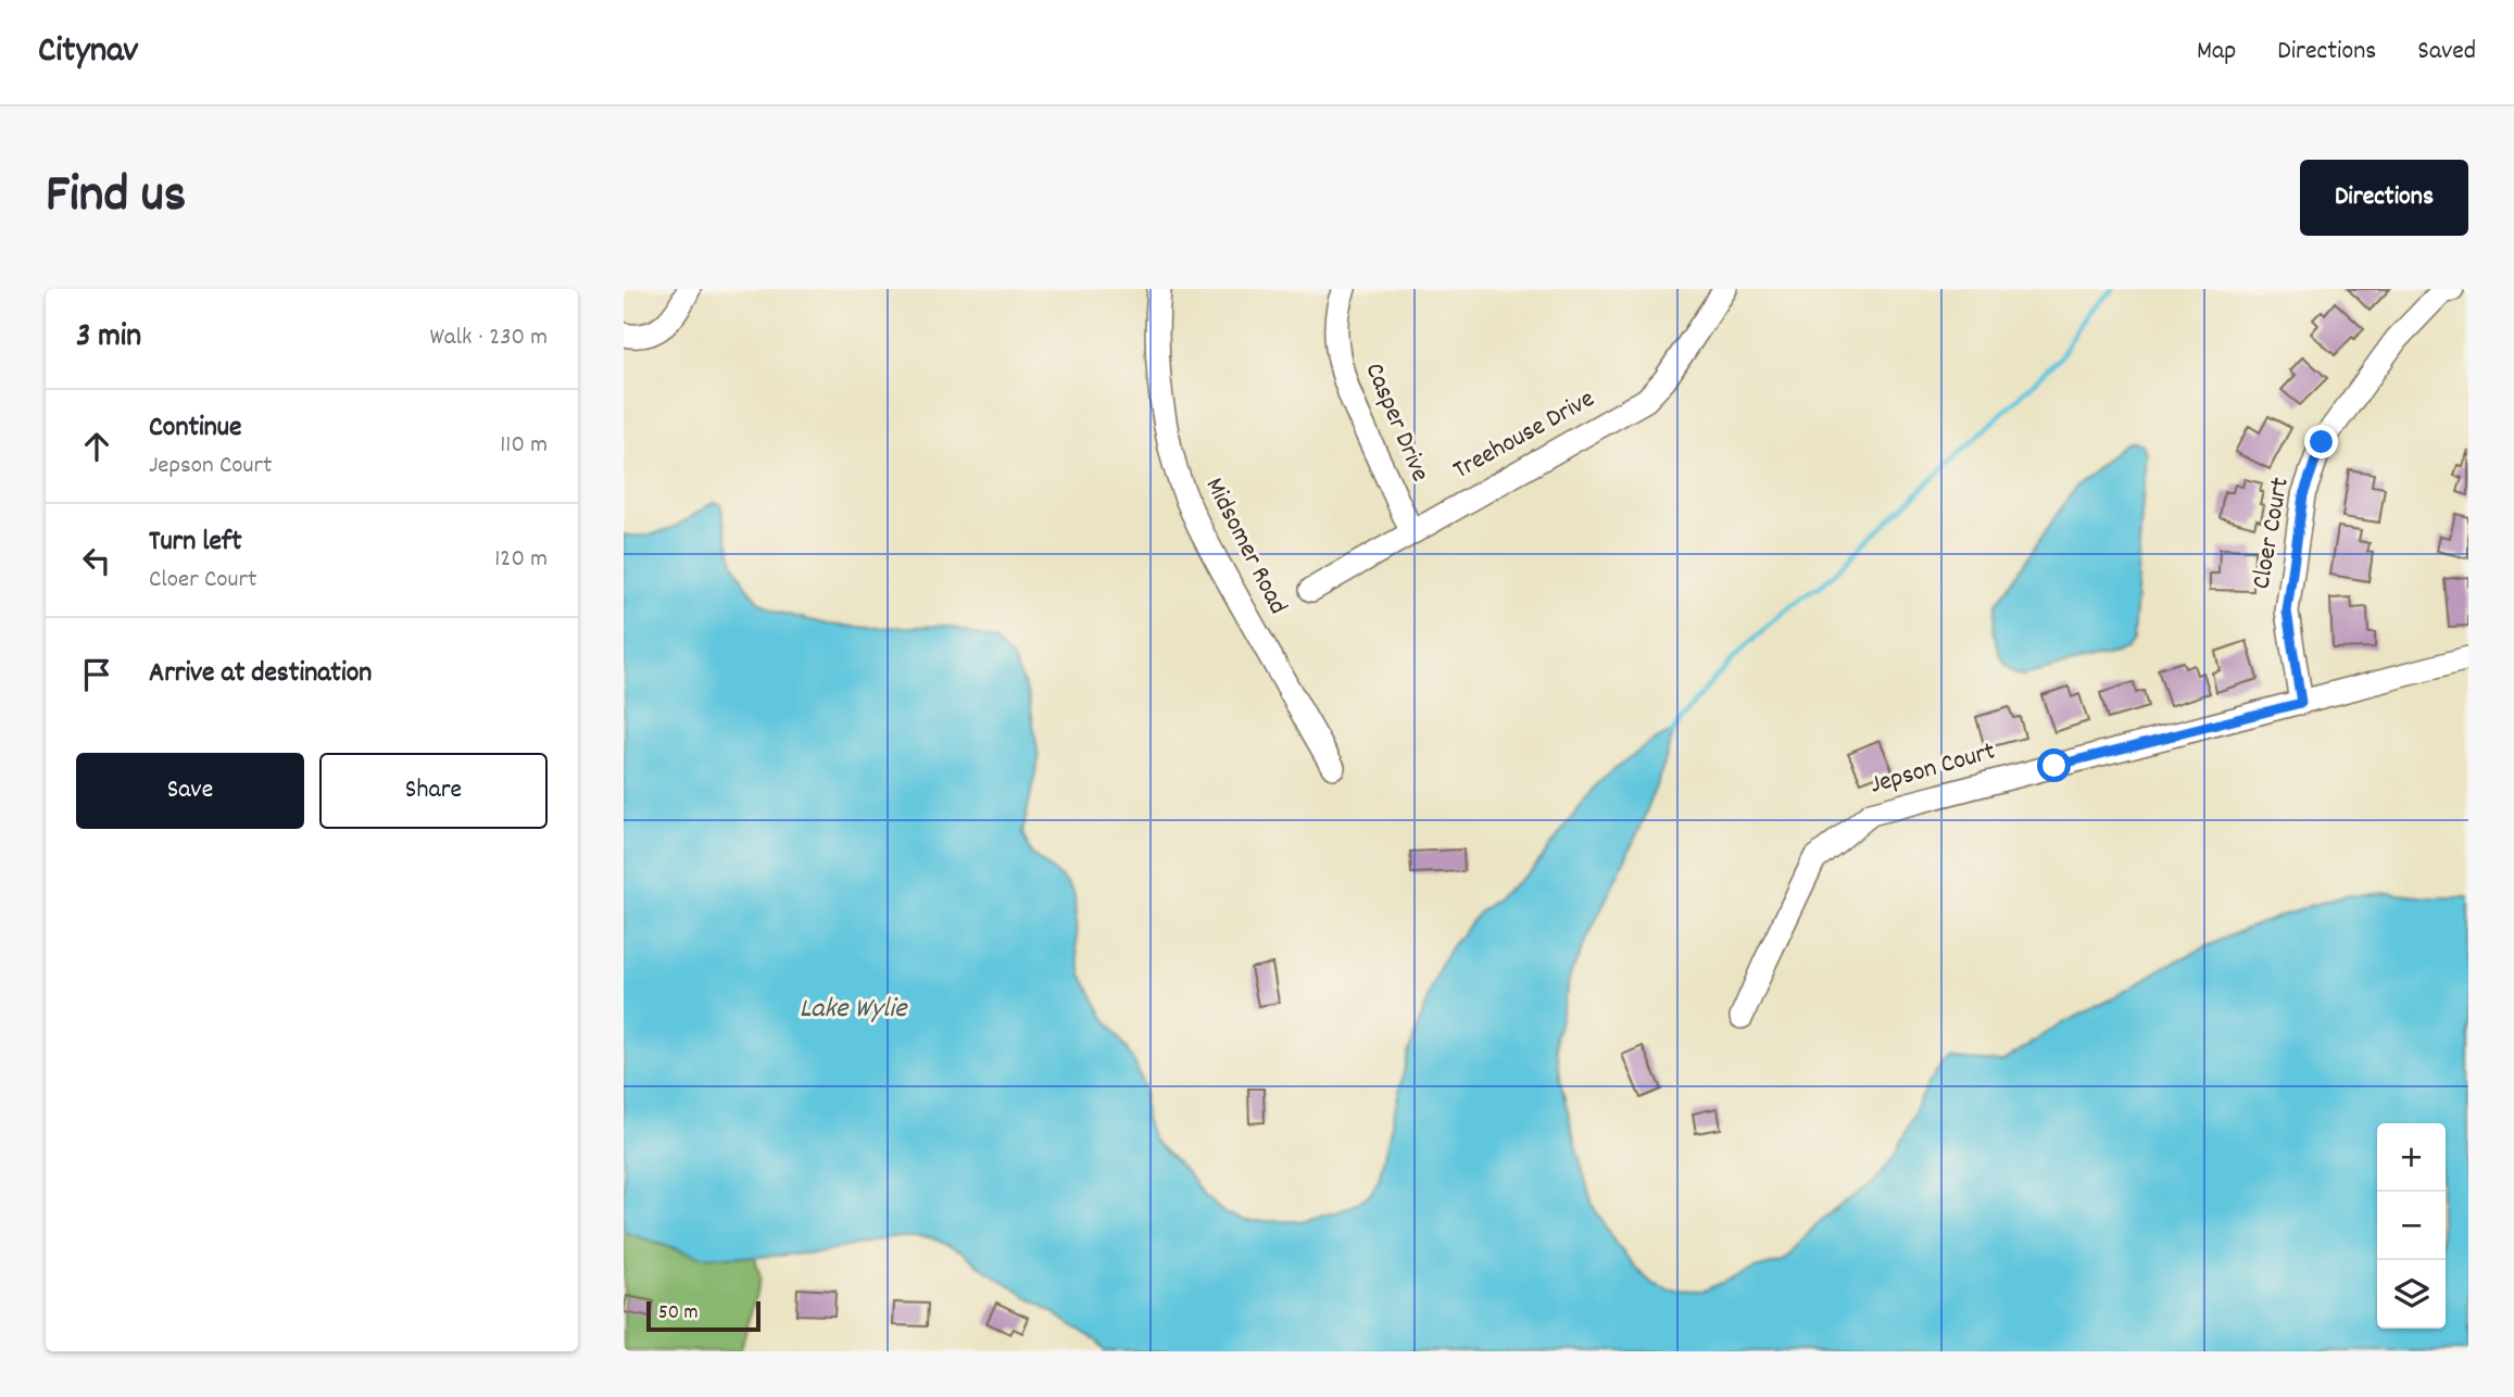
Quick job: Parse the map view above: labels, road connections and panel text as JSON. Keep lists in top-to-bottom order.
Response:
{
  "streets": {
    "street": [
      "Casper Drive",
      "Treehouse Drive",
      "Cloer Court",
      "Midsomer Road",
      "Jepson Court"
    ]
  },
  "crossings": [
    ["Casper Drive", "Treehouse Drive"],
    ["Cloer Court", "Jepson Court"]
  ],
  "water": ["Lake Wylie"],
  "scale_bar": "50 m",
  "page": {
    "header": "Citynav",
    "nav": ["Map", "Directions", "Saved"],
    "title": "Find us",
    "buttons": [
      "Directions",
      ["Save", "Share"]
    ],
    "heading": ["3 min", "Walk · 230 m"],
    "list": [
      ["Continue", "Jepson Court", "110 m"],
      ["Turn left", "Cloer Court", "120 m"],
      "Arrive at destination"
    ],
    "map_buttons": ["+", "−"],
    "scale": "50 m"
  }
}
